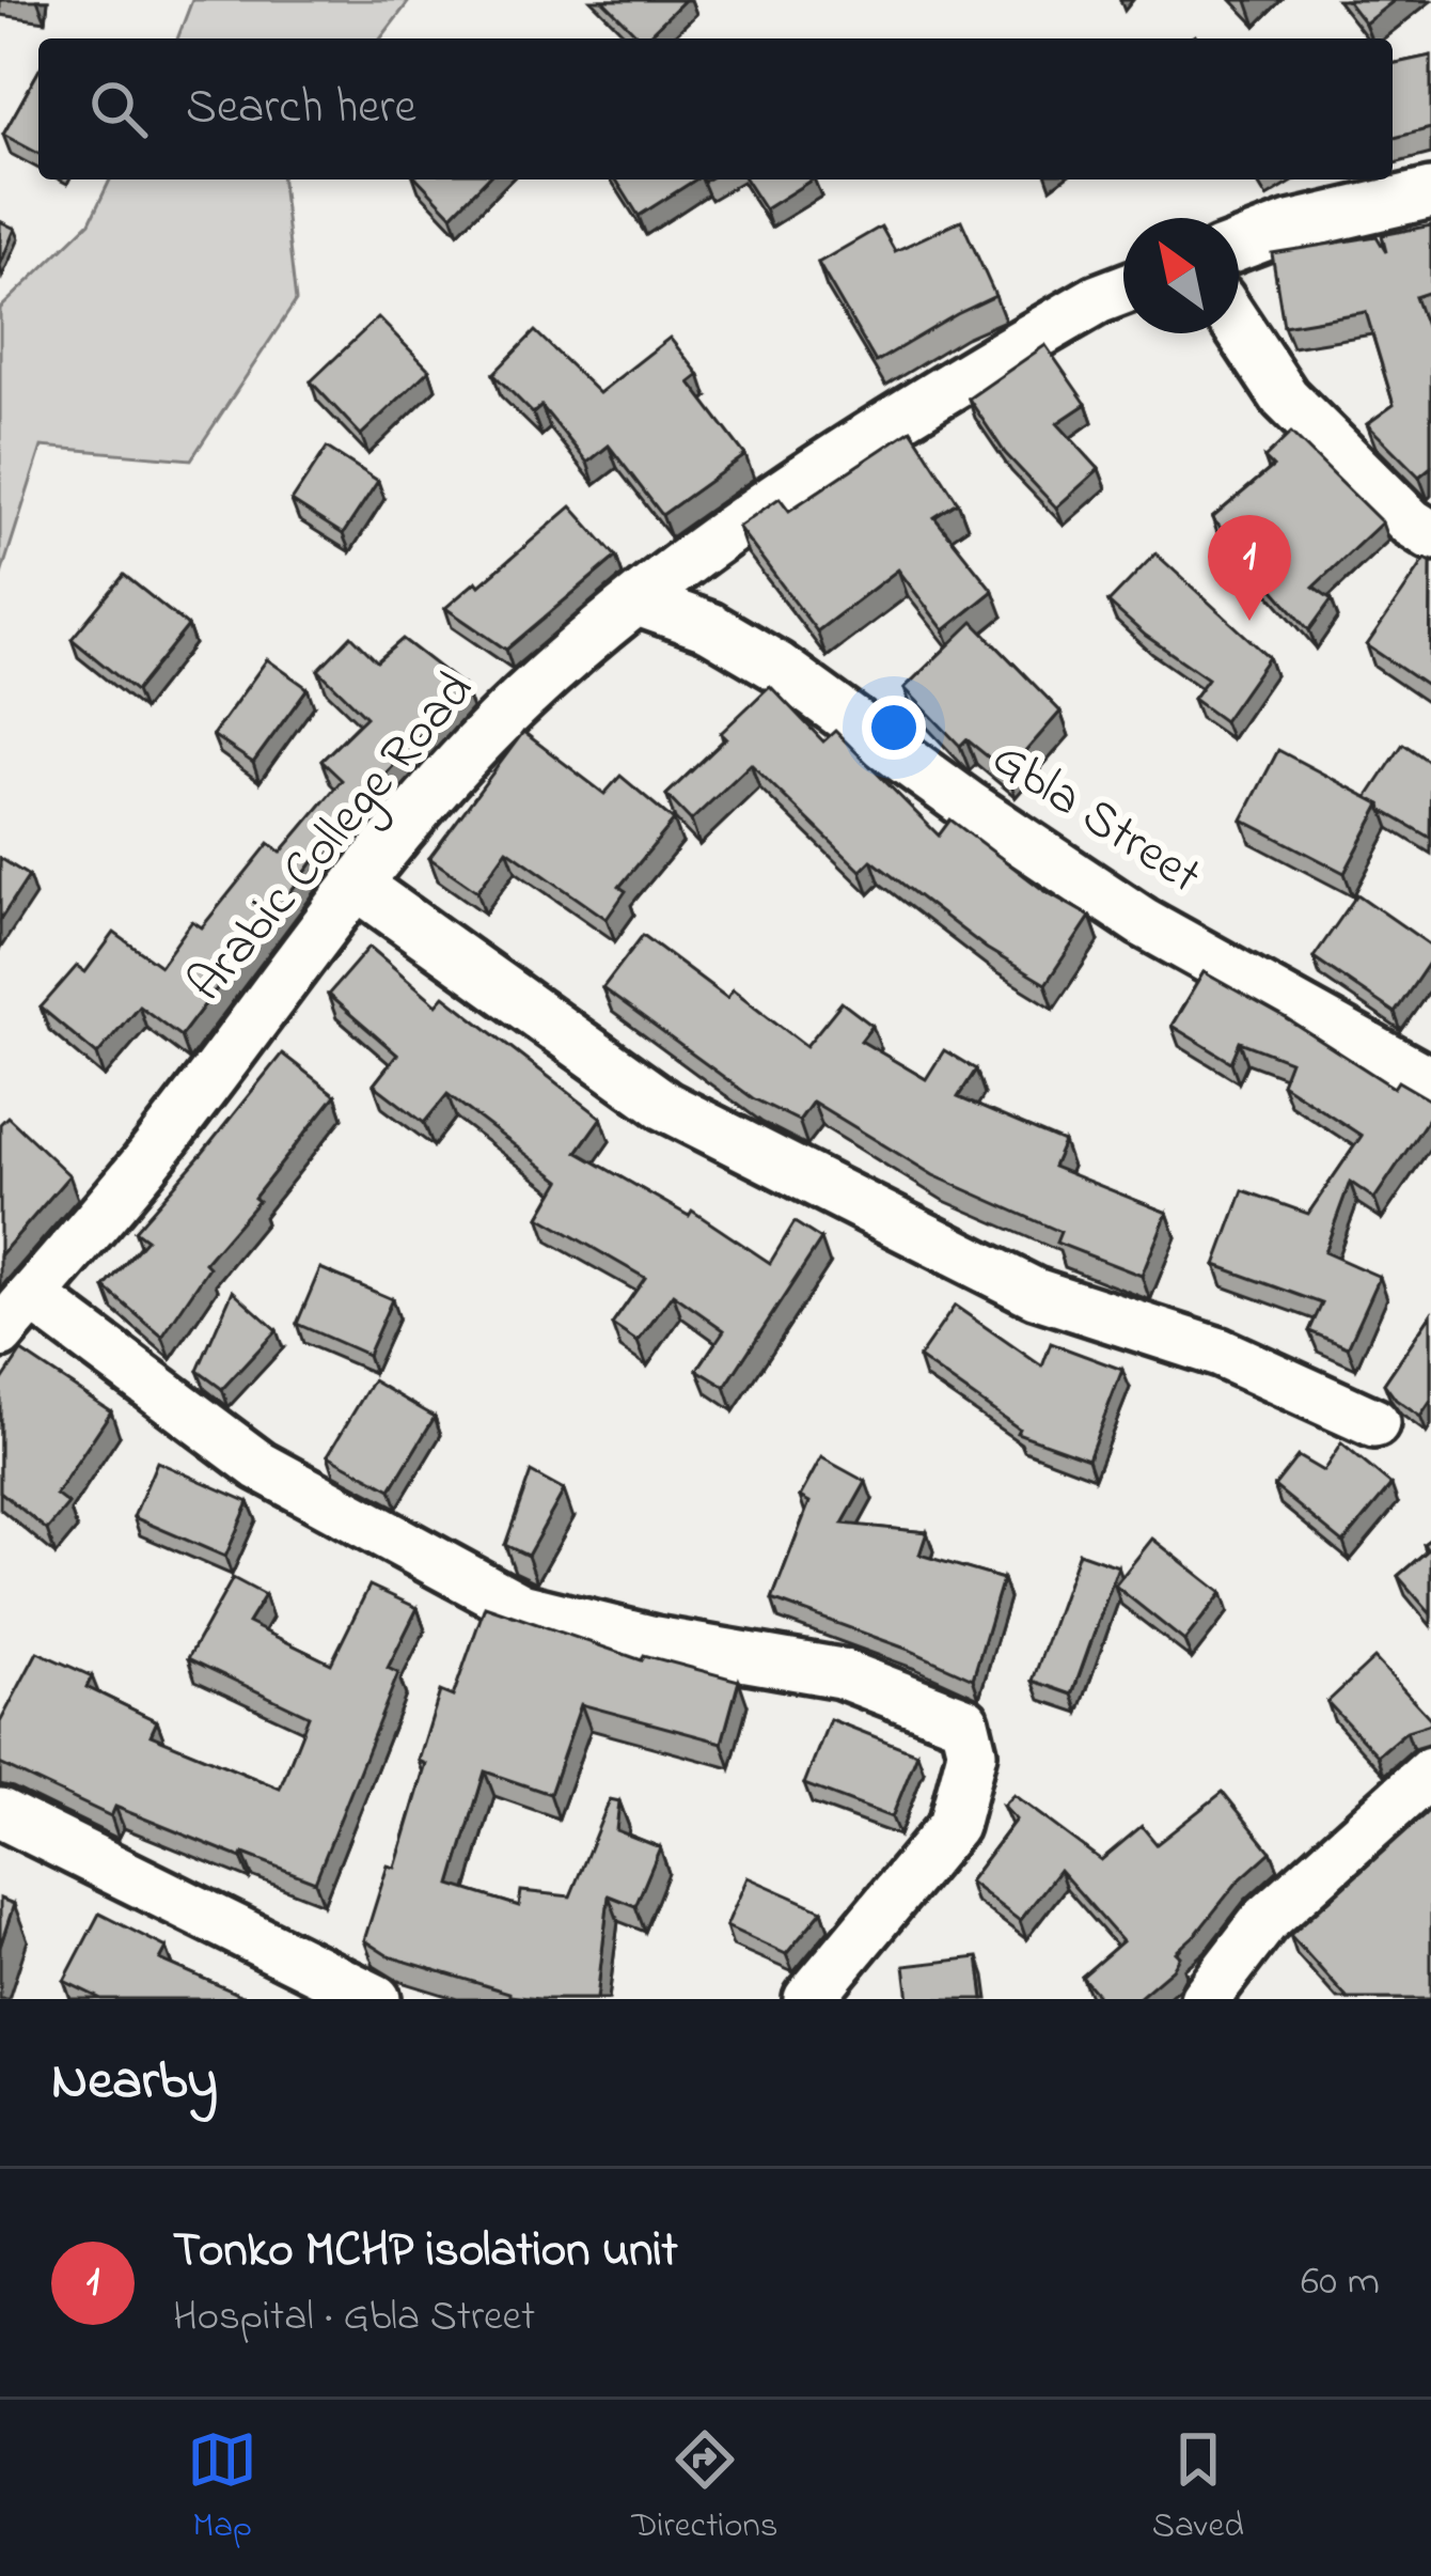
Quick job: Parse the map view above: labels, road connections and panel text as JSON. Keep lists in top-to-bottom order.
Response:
{
  "streets": {
    "street": ["Gbla Street", "Arabic College Road"]
  },
  "crossings": [
    ["Gbla Street", "Arabic College Road"]
  ],
  "north": "top left",
  "page": {
    "search": "Search here",
    "pins": "1",
    "heading": "Nearby",
    "list": [
      {
        "mark": "1",
        "name": "Tonko MCHP isolation unit",
        "note": "Hospital · Gbla Street",
        "value": "60 m"
      }
    ],
    "nav": ["Map", "Directions", "Saved"]
  }
}
